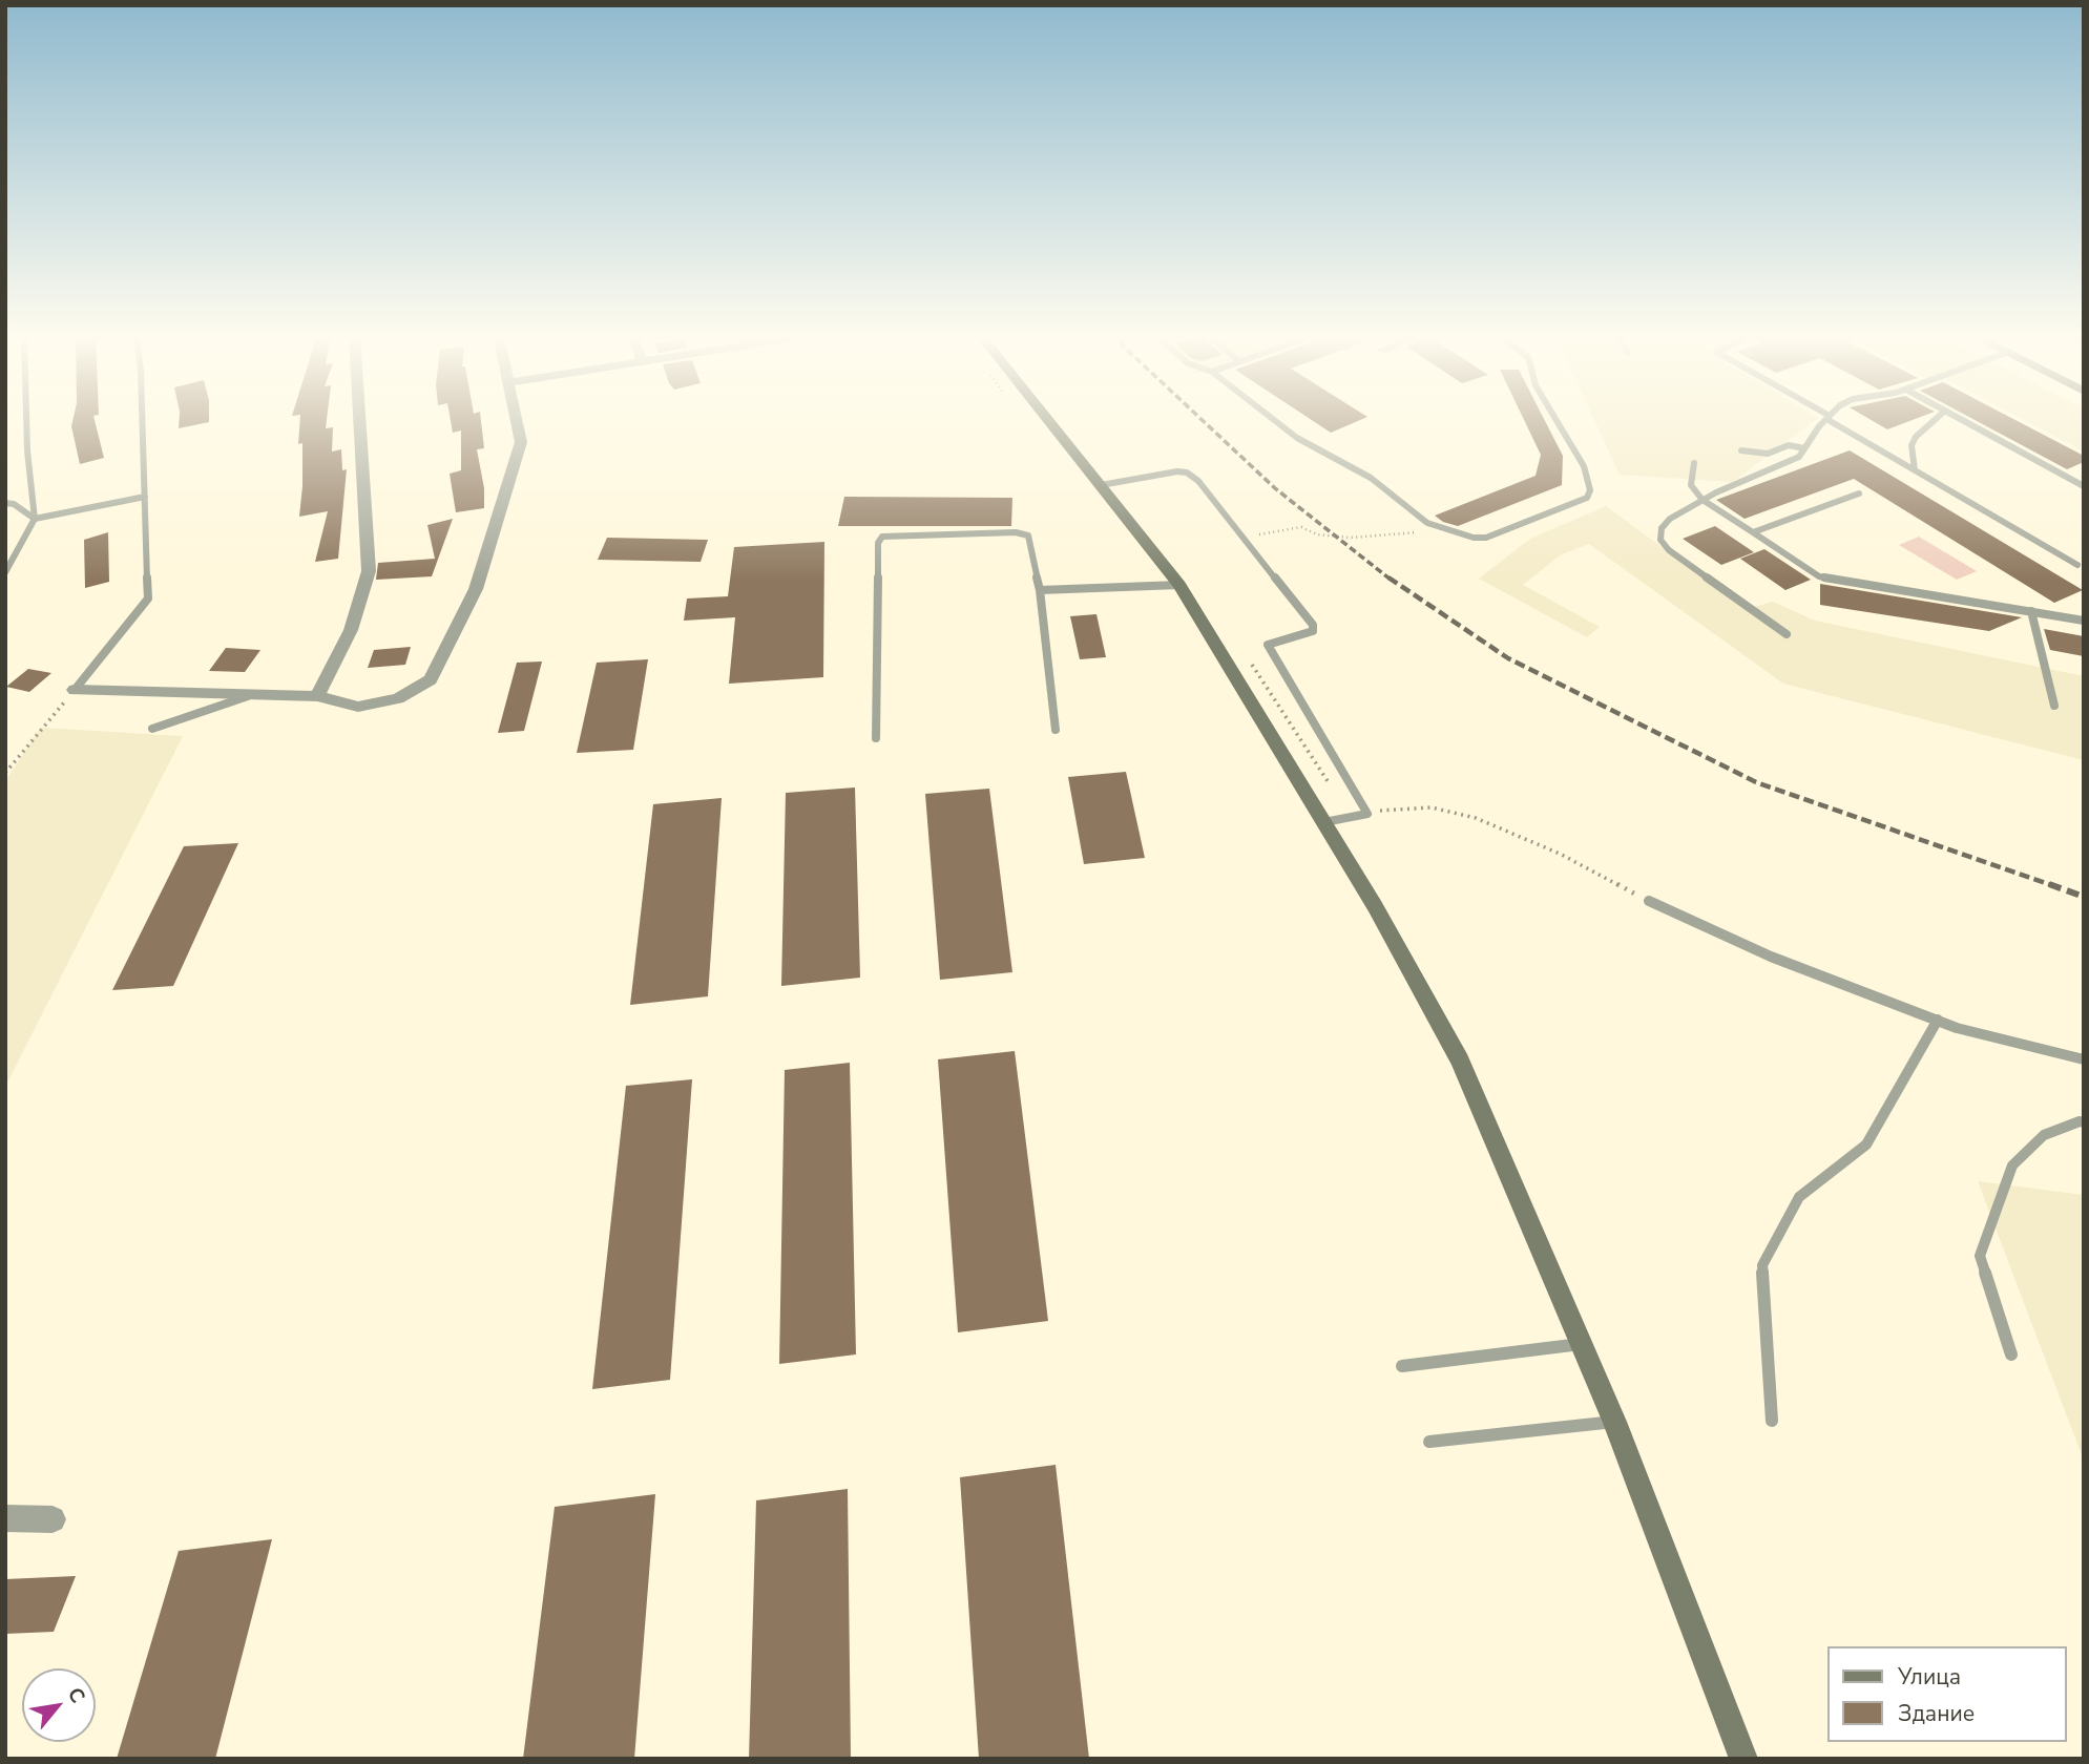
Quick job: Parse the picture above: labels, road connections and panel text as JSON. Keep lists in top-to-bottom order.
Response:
{
  "legend": ["Улица", "Здание"],
  "north": "top right"
}
